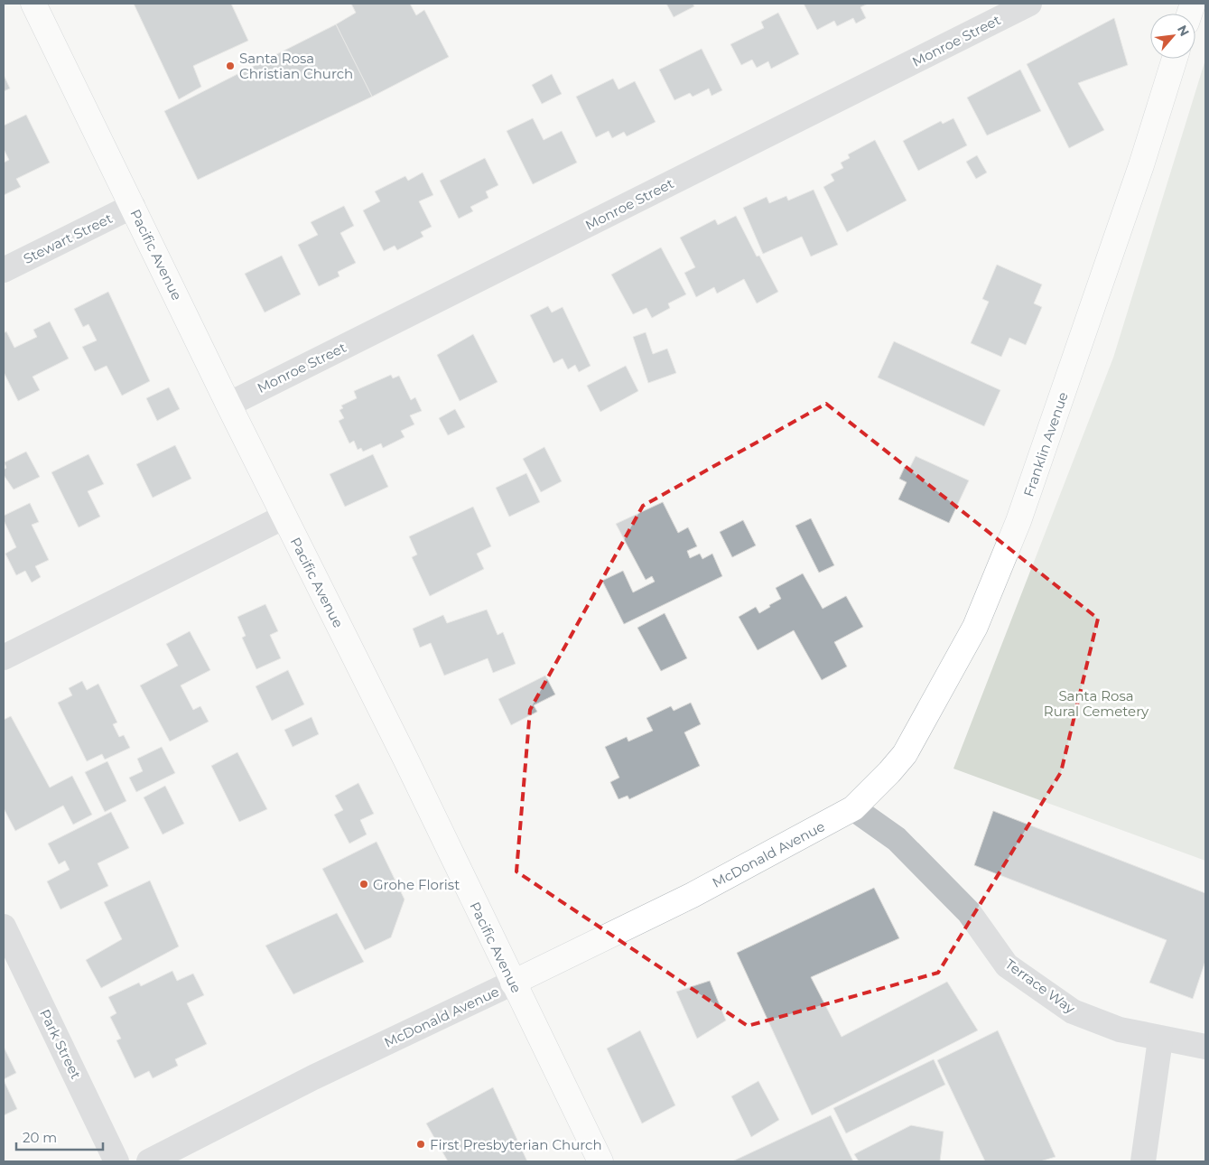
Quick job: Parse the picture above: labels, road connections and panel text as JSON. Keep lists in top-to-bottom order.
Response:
{
  "streets": {
    "street": [
      "Monroe Street",
      "Stewart Street",
      "Pacific Avenue",
      "Franklin Avenue",
      "McDonald Avenue",
      "Terrace Way",
      "Park Street"
    ]
  },
  "crossings": [
    ["Monroe Street", "Pacific Avenue"],
    ["Stewart Street", "Pacific Avenue"],
    ["Pacific Avenue", "McDonald Avenue"],
    ["Franklin Avenue", "McDonald Avenue"],
    ["Franklin Avenue", "Terrace Way"],
    ["McDonald Avenue", "Terrace Way"]
  ],
  "parks": ["Santa Rosa Rural Cemetery"],
  "places": ["Santa Rosa Christian Church", "Grohe Florist", "First Presbyterian Church"],
  "scale_bar": "20 m",
  "north": "top right"
}
